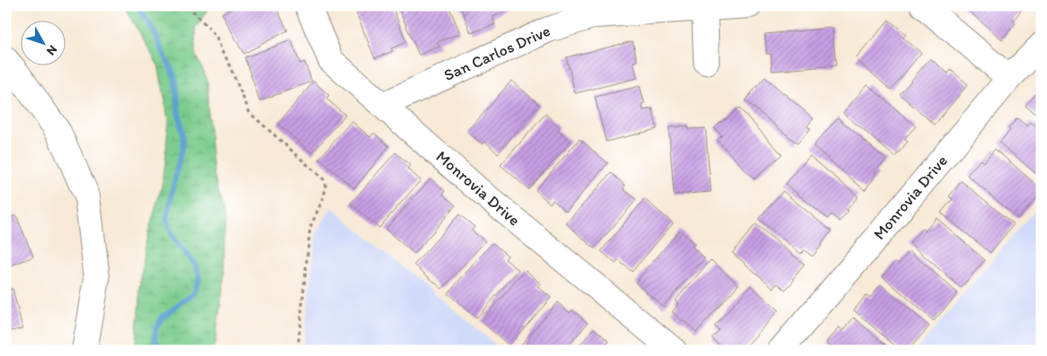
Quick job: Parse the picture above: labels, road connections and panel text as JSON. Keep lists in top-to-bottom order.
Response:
{
  "streets": {
    "street": ["San Carlos Drive", "Monrovia Drive"]
  },
  "crossings": [
    ["San Carlos Drive", "Monrovia Drive"]
  ],
  "north": "bottom right"
}
